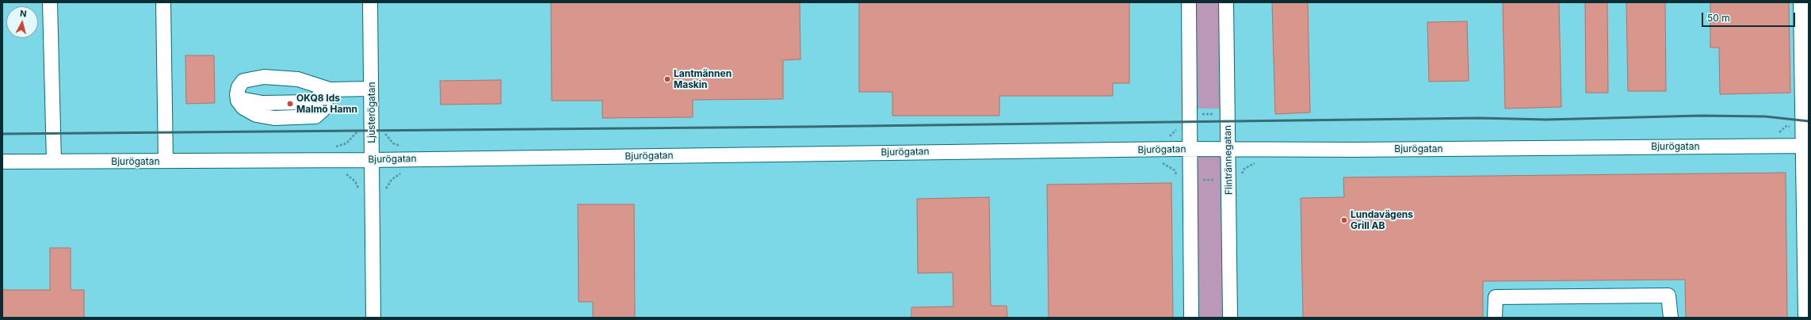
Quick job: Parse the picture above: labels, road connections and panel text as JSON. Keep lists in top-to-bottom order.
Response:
{
  "streets": {
    "street": ["Ljusterögatan", "Bjurögatan", "Flintrännegatan"]
  },
  "crossings": [
    ["Ljusterögatan", "Bjurögatan"],
    ["Bjurögatan", "Flintrännegatan"]
  ],
  "places": ["Lantmännen Maskin", "OKQ8 Ids Malmö Hamn", "Lundavägens Grill AB"],
  "scale_bar": "50 m",
  "north": "top"
}
